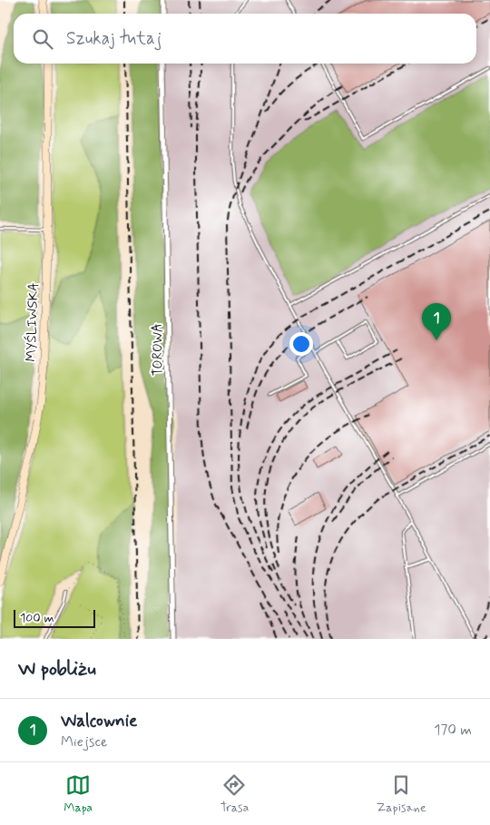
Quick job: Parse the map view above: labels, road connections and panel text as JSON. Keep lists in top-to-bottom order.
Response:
{
  "streets": {
    "street": ["MYŚLIWSKA", "TOROWA"]
  },
  "scale_bar": "100 m",
  "page": {
    "search": "Szukaj tutaj",
    "pins": "1",
    "scale": "100 m",
    "heading": "W pobliżu",
    "list": [
      {
        "mark": "1",
        "name": "Walcownie",
        "note": "Miejsce",
        "value": "170 m"
      }
    ],
    "nav": ["Mapa", "Trasa", "Zapisane"]
  }
}
